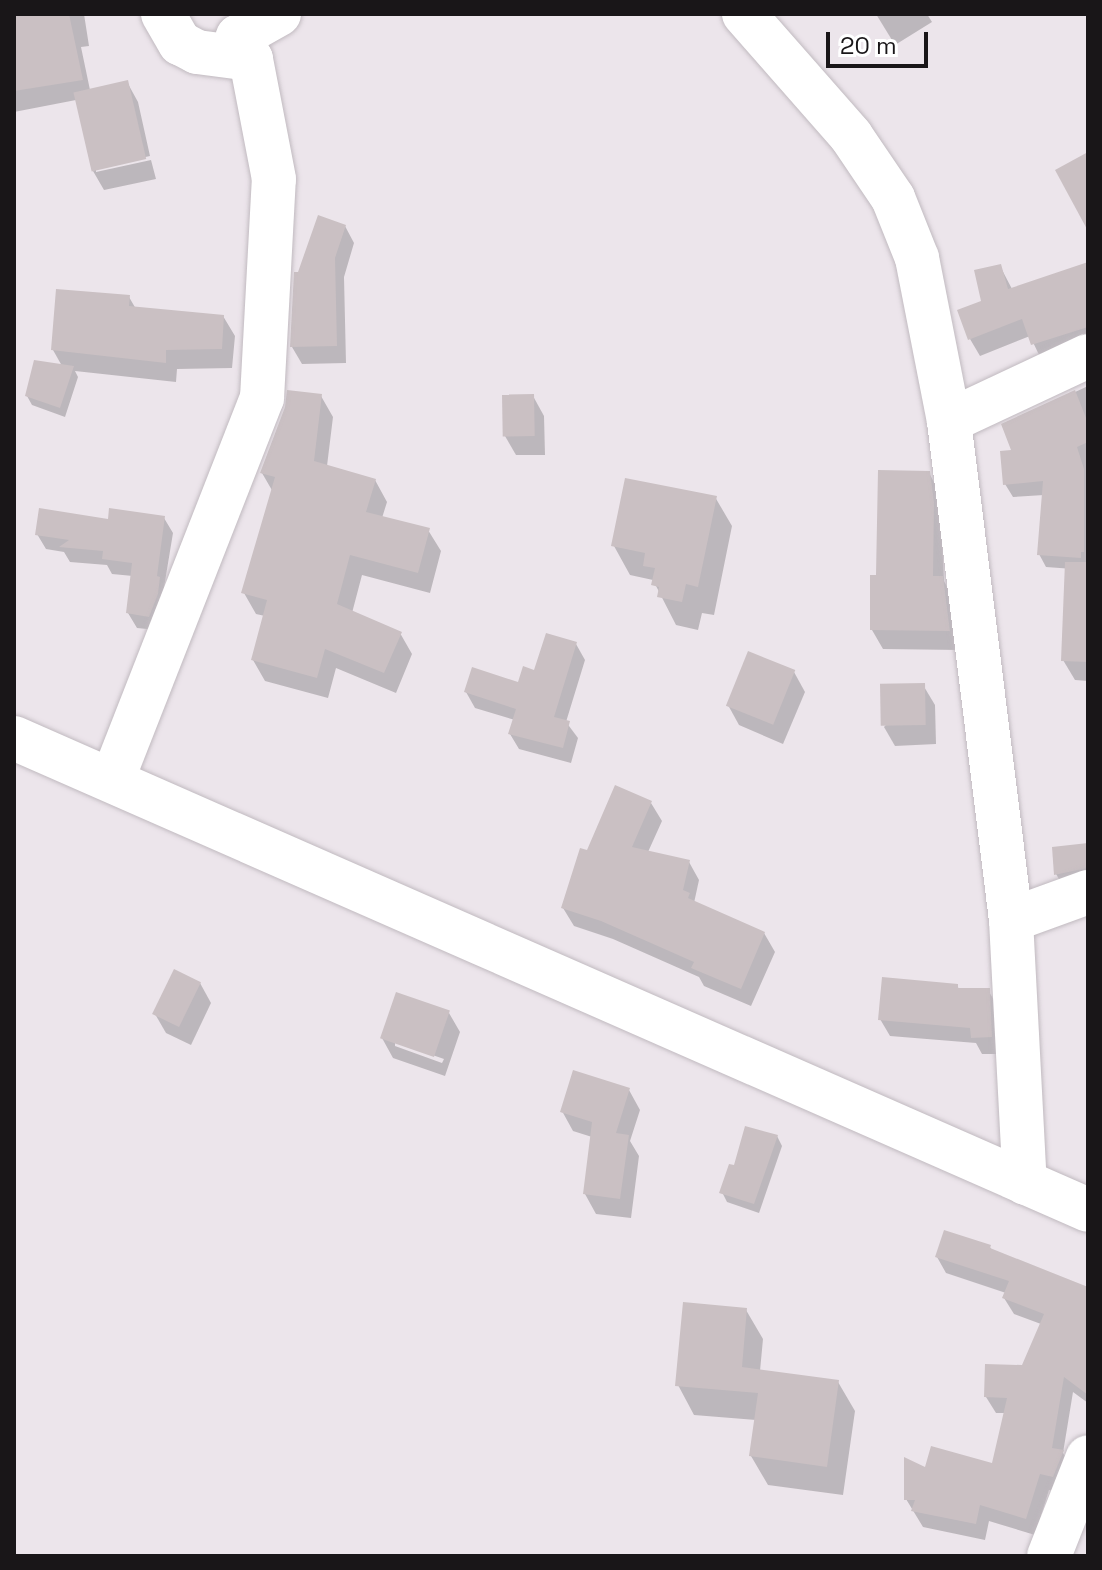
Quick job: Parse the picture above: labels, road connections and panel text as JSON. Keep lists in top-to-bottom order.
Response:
{
  "scale_bar": "20 m"
}
